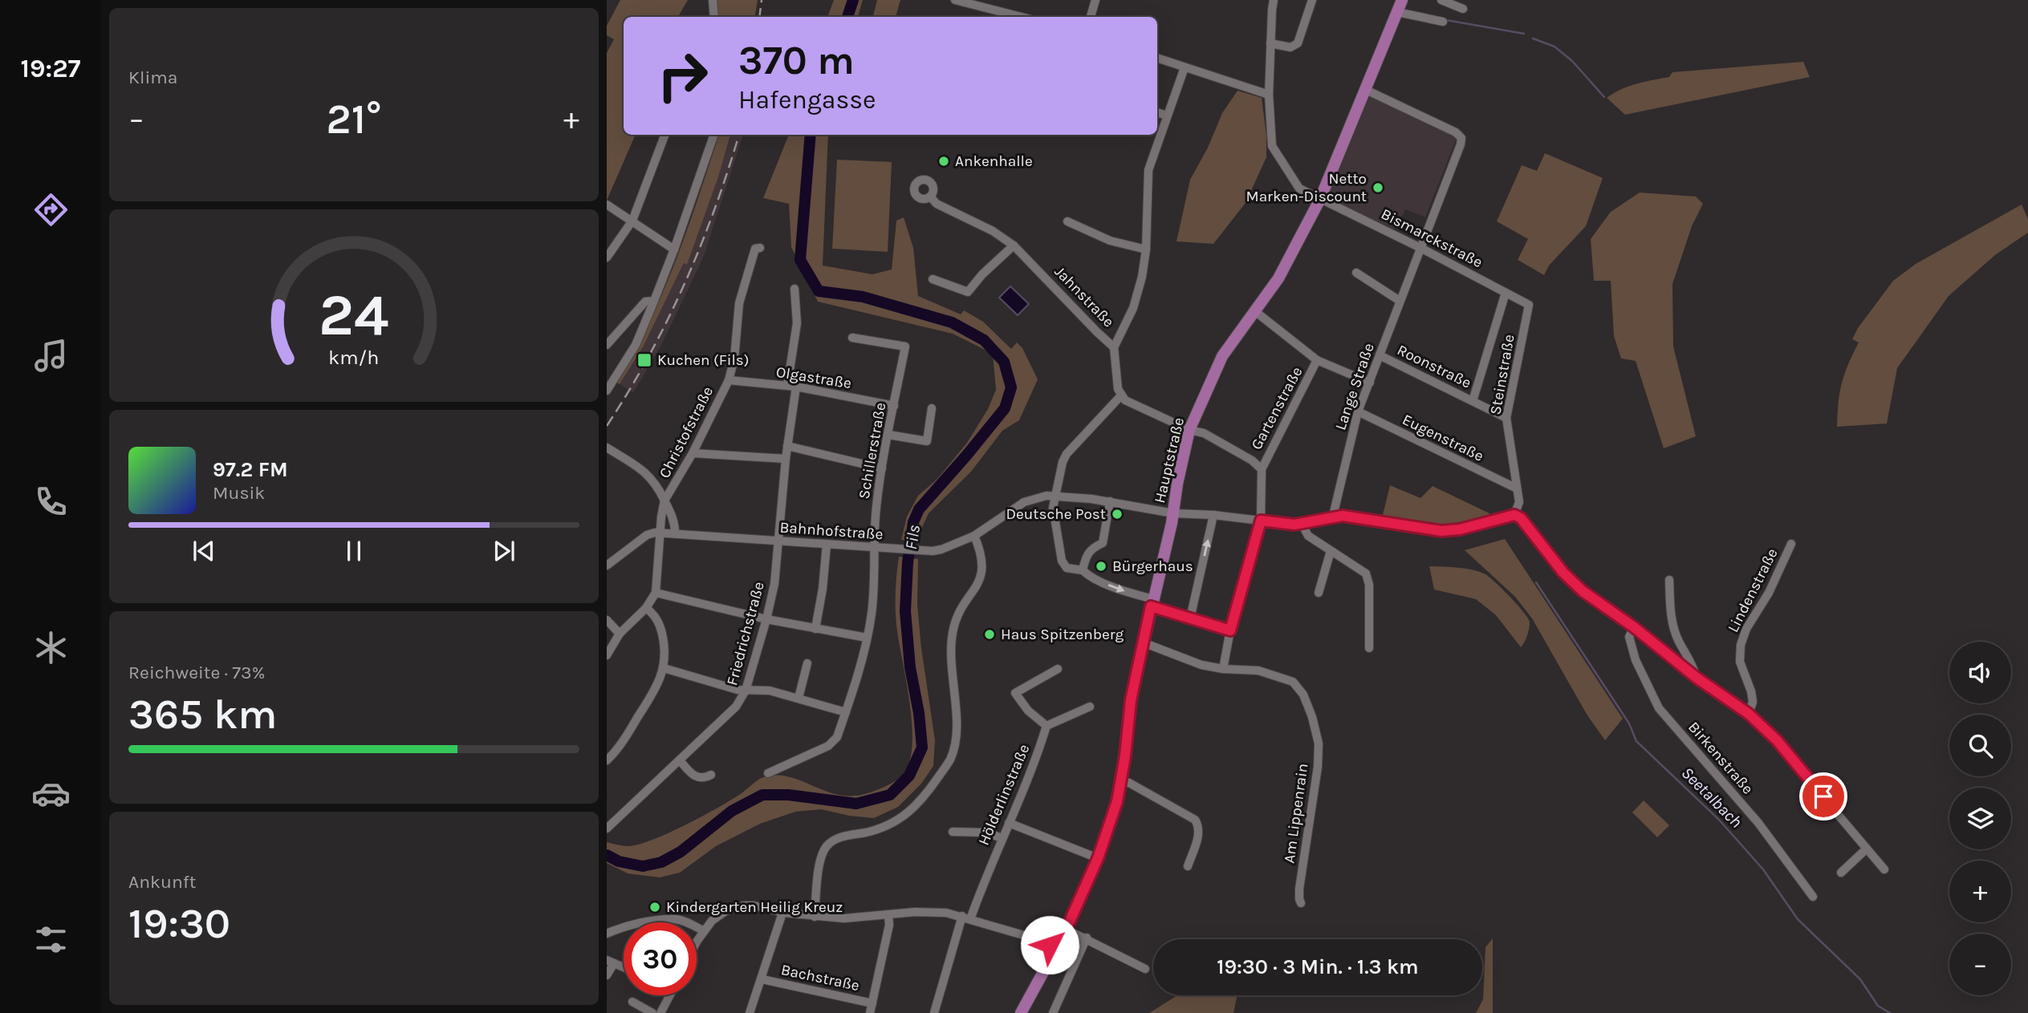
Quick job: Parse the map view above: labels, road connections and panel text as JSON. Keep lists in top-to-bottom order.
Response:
{
  "streets": {
    "main road": ["Hauptstraße"],
    "street": [
      "Bismarckstraße",
      "Jahnstraße",
      "Roonstraße",
      "Steinstraße",
      "Olgastraße",
      "Lange Straße",
      "Gartenstraße",
      "Christofstraße",
      "Eugenstraße",
      "Schillerstraße",
      "Bahnhofstraße",
      "Lindenstraße",
      "Friedrichstraße",
      "Birkenstraße",
      "Hölderlinstraße",
      "Am Lippenrain",
      "Bachstraße"
    ]
  },
  "crossings": [
    ["Bismarckstraße", "Steinstraße"],
    ["Bismarckstraße", "Lange Straße"],
    ["Bismarckstraße", "Hauptstraße"],
    ["Roonstraße", "Steinstraße"],
    ["Roonstraße", "Lange Straße"],
    ["Steinstraße", "Eugenstraße"],
    ["Steinstraße", "Bahnhofstraße"],
    ["Olgastraße", "Christofstraße"],
    ["Olgastraße", "Schillerstraße"],
    ["Olgastraße", "Friedrichstraße"],
    ["Lange Straße", "Eugenstraße"],
    ["Lange Straße", "Hauptstraße"],
    ["Lange Straße", "Bahnhofstraße"],
    ["Schillerstraße", "Bahnhofstraße"],
    ["Hauptstraße", "Bahnhofstraße"],
    ["Bahnhofstraße", "Friedrichstraße"]
  ],
  "water": ["Fils", "Seetalbach"],
  "places": {
    "other": [
      "Ankenhalle",
      "Netto Marken-Discount",
      "Deutsche Post",
      "Bürgerhaus",
      "Haus Spitzenberg",
      "Kindergarten Heilig Kreuz"
    ],
    "transit": ["Kuchen (Fils)"]
  },
  "page": {
    "tabs": "19:27",
    "tile": [
      "Klima",
      ["Reichweite · 73%", "365 km"],
      ["Ankunft", "19:30"]
    ],
    "turn": ["370 m", "Hafengasse"],
    "heat": ["−", "21°", "+"],
    "song": ["97.2 FM", "Musik"],
    "map_buttons": ["+", "−"],
    "limit": "30",
    "trip": "19:30 · 3 Min. · 1.3 km",
    "gauge": ["24", "km/h"]
  }
}
